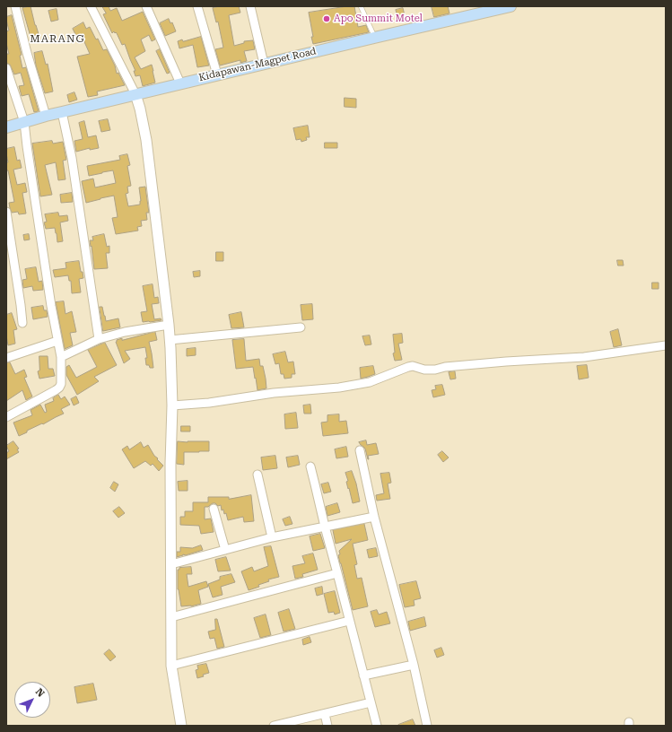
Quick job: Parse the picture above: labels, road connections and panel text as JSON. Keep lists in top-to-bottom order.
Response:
{
  "streets": {
    "main road": ["Kidapawan-Magpet Road"]
  },
  "districts": ["MARANG"],
  "places": ["Apo Summit Motel"],
  "north": "top right"
}
